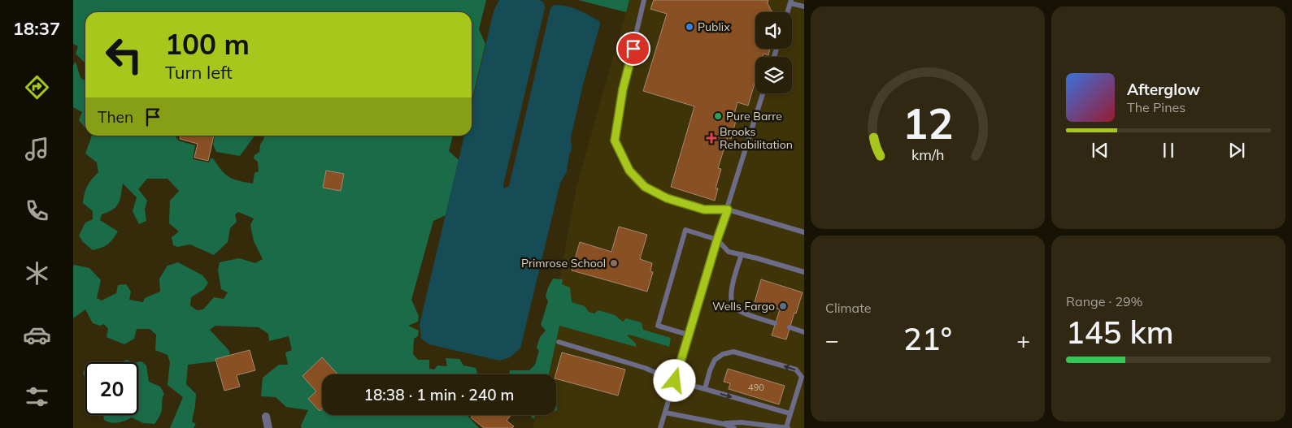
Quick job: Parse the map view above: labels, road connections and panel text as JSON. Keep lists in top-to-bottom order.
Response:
{
  "places": {
    "other": [
      "Publix",
      "Pure Barre",
      "Primrose School",
      "Wells Fargo"
    ],
    "health": ["Brooks Rehabilitation"]
  },
  "house_numbers": ["490"],
  "page": {
    "tabs": "18:37",
    "turn": ["100 m", "Turn left"],
    "song": ["Afterglow", "The Pines"],
    "then": "Then",
    "tile": [
      "Climate",
      ["Range · 29%", "145 km"]
    ],
    "heat": ["−", "21°", "+"],
    "limit": "20",
    "trip": "18:38 · 1 min · 240 m",
    "gauge": ["12", "km/h"]
  }
}
